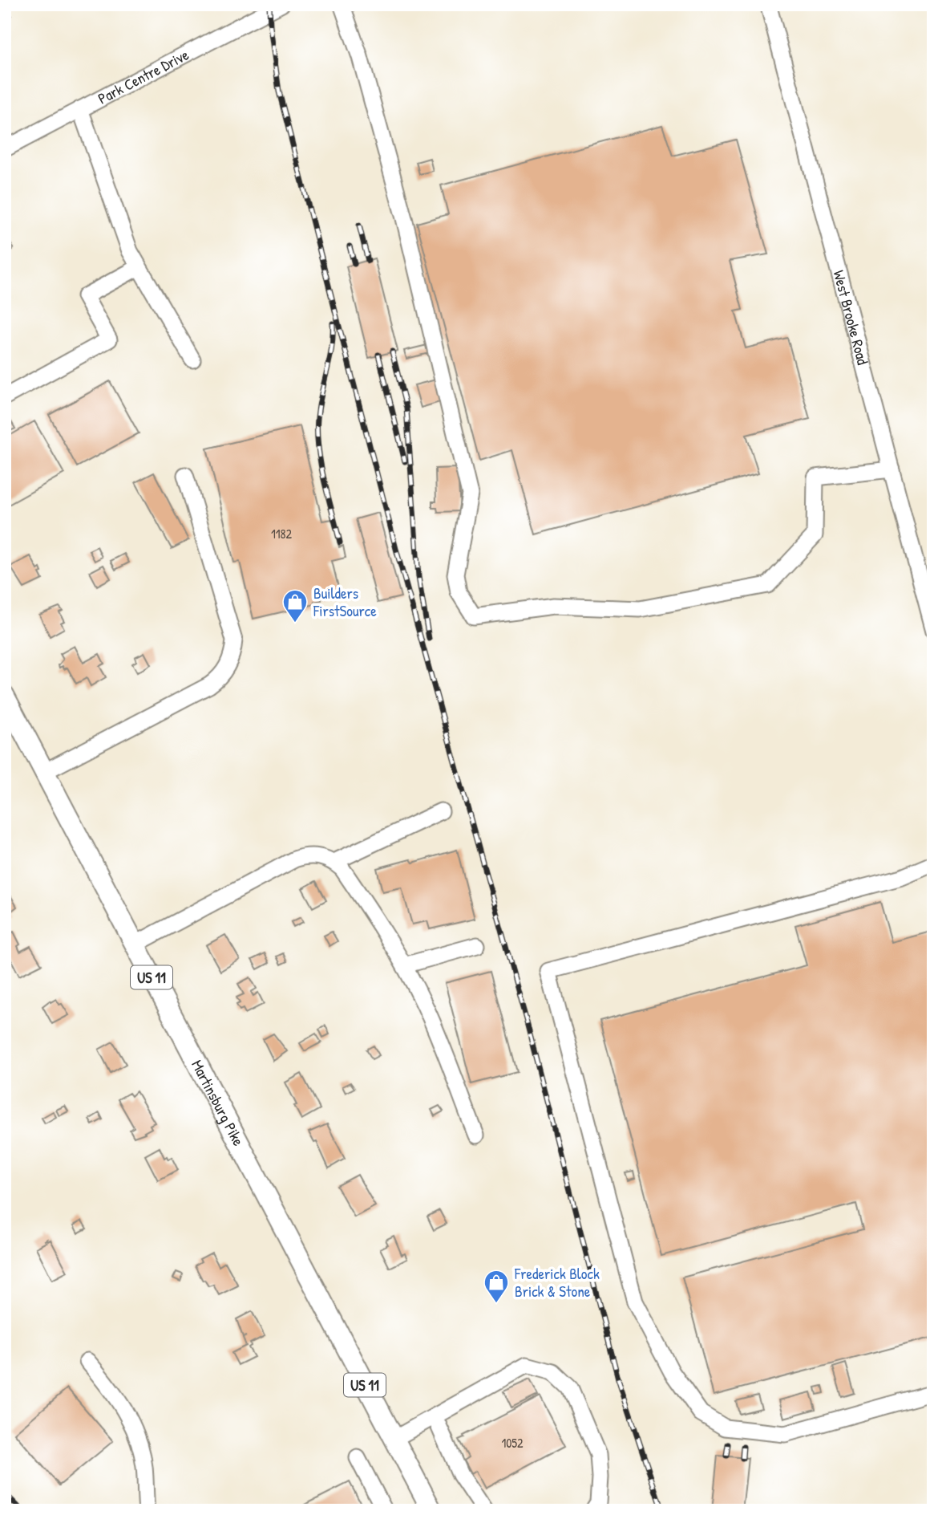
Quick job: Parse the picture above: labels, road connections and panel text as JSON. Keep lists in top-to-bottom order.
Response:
{
  "streets": {
    "main road": ["US 11", "Martinsburg Pike"],
    "street": ["Park Centre Drive", "West Brooke Road"]
  },
  "places": {
    "shop": ["Builders FirstSource", "Frederick Block Brick & Stone"]
  },
  "house_numbers": ["1182", "1052"]
}
